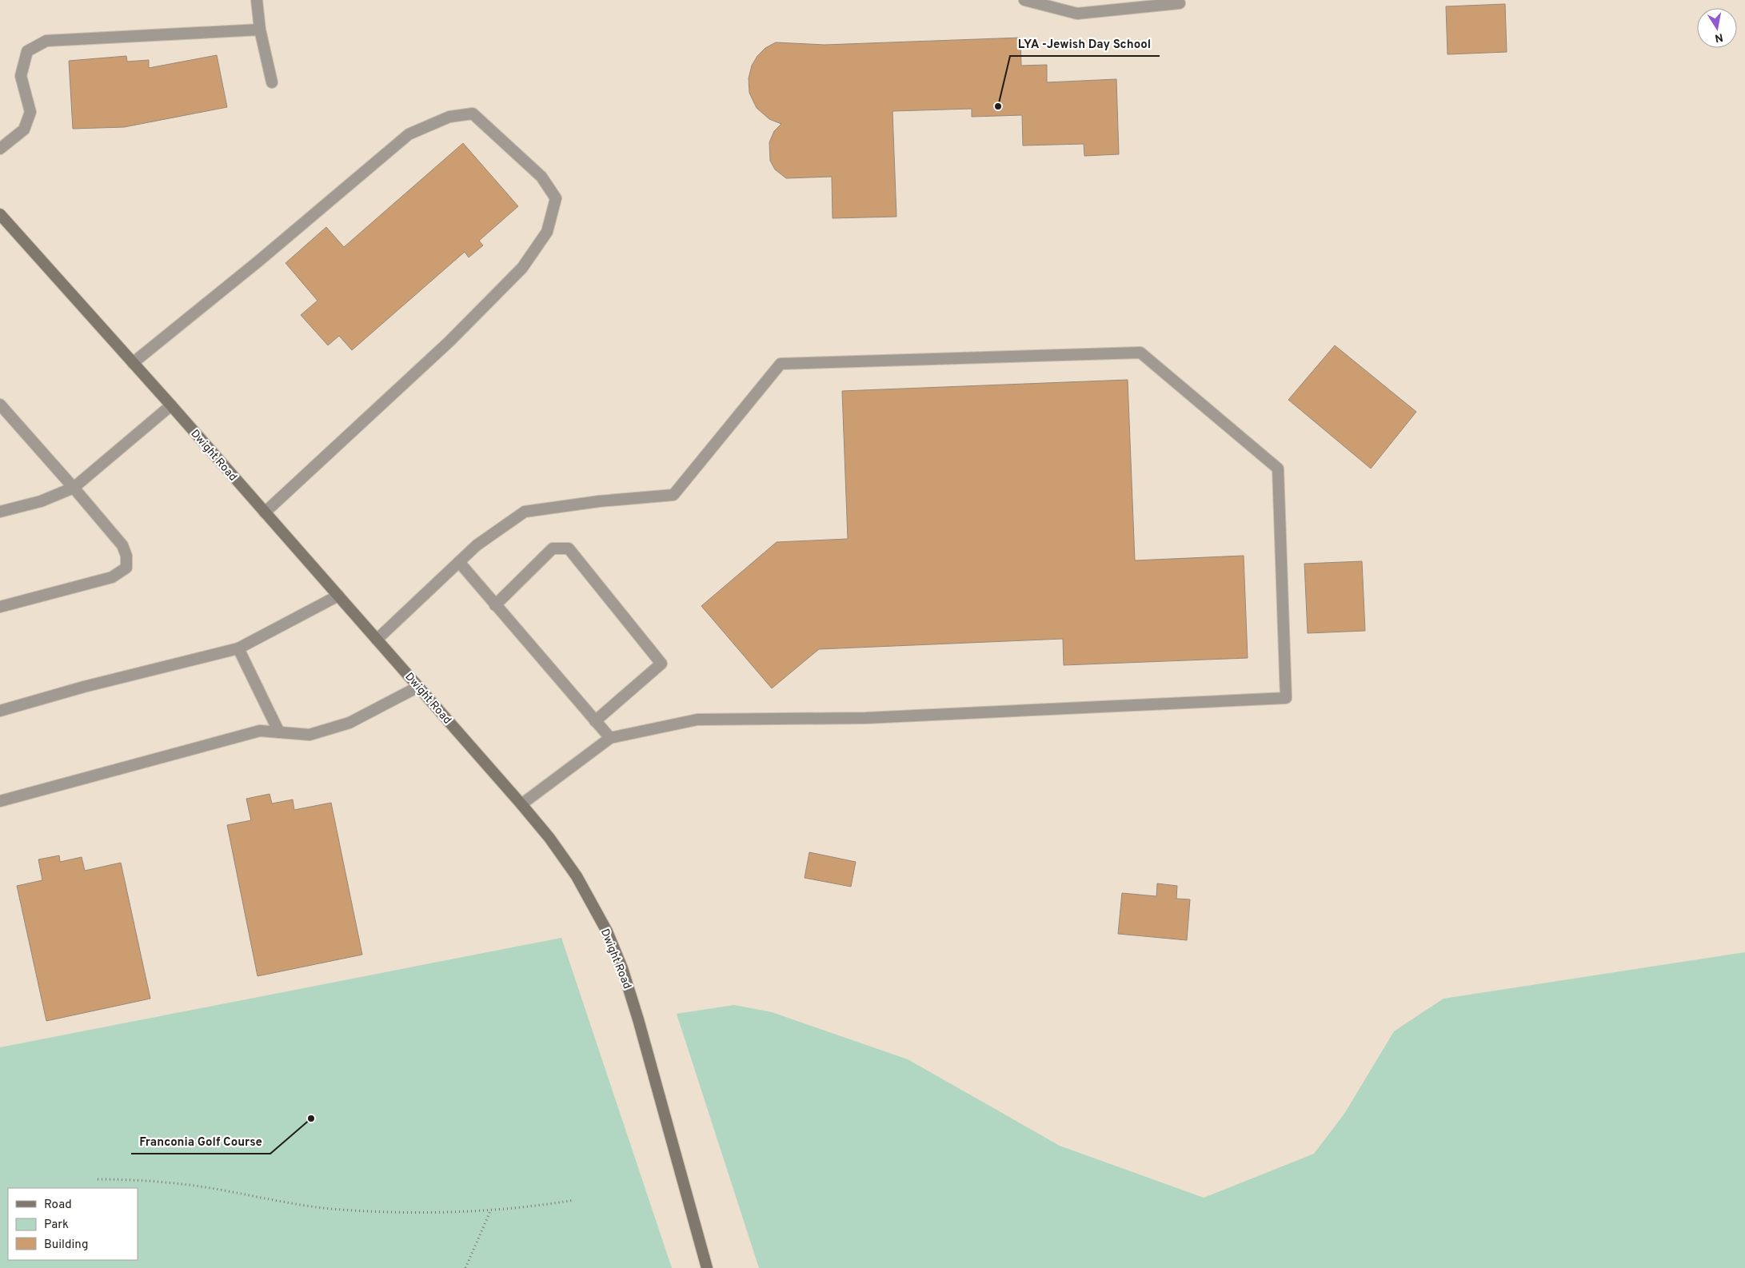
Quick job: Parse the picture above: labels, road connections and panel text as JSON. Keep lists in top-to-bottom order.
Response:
{
  "streets": {
    "main road": ["Dwight Road"]
  },
  "places": ["LYA -Jewish Day School", "Franconia Golf Course"],
  "legend": ["Road", "Park", "Building"],
  "north": "bottom"
}
